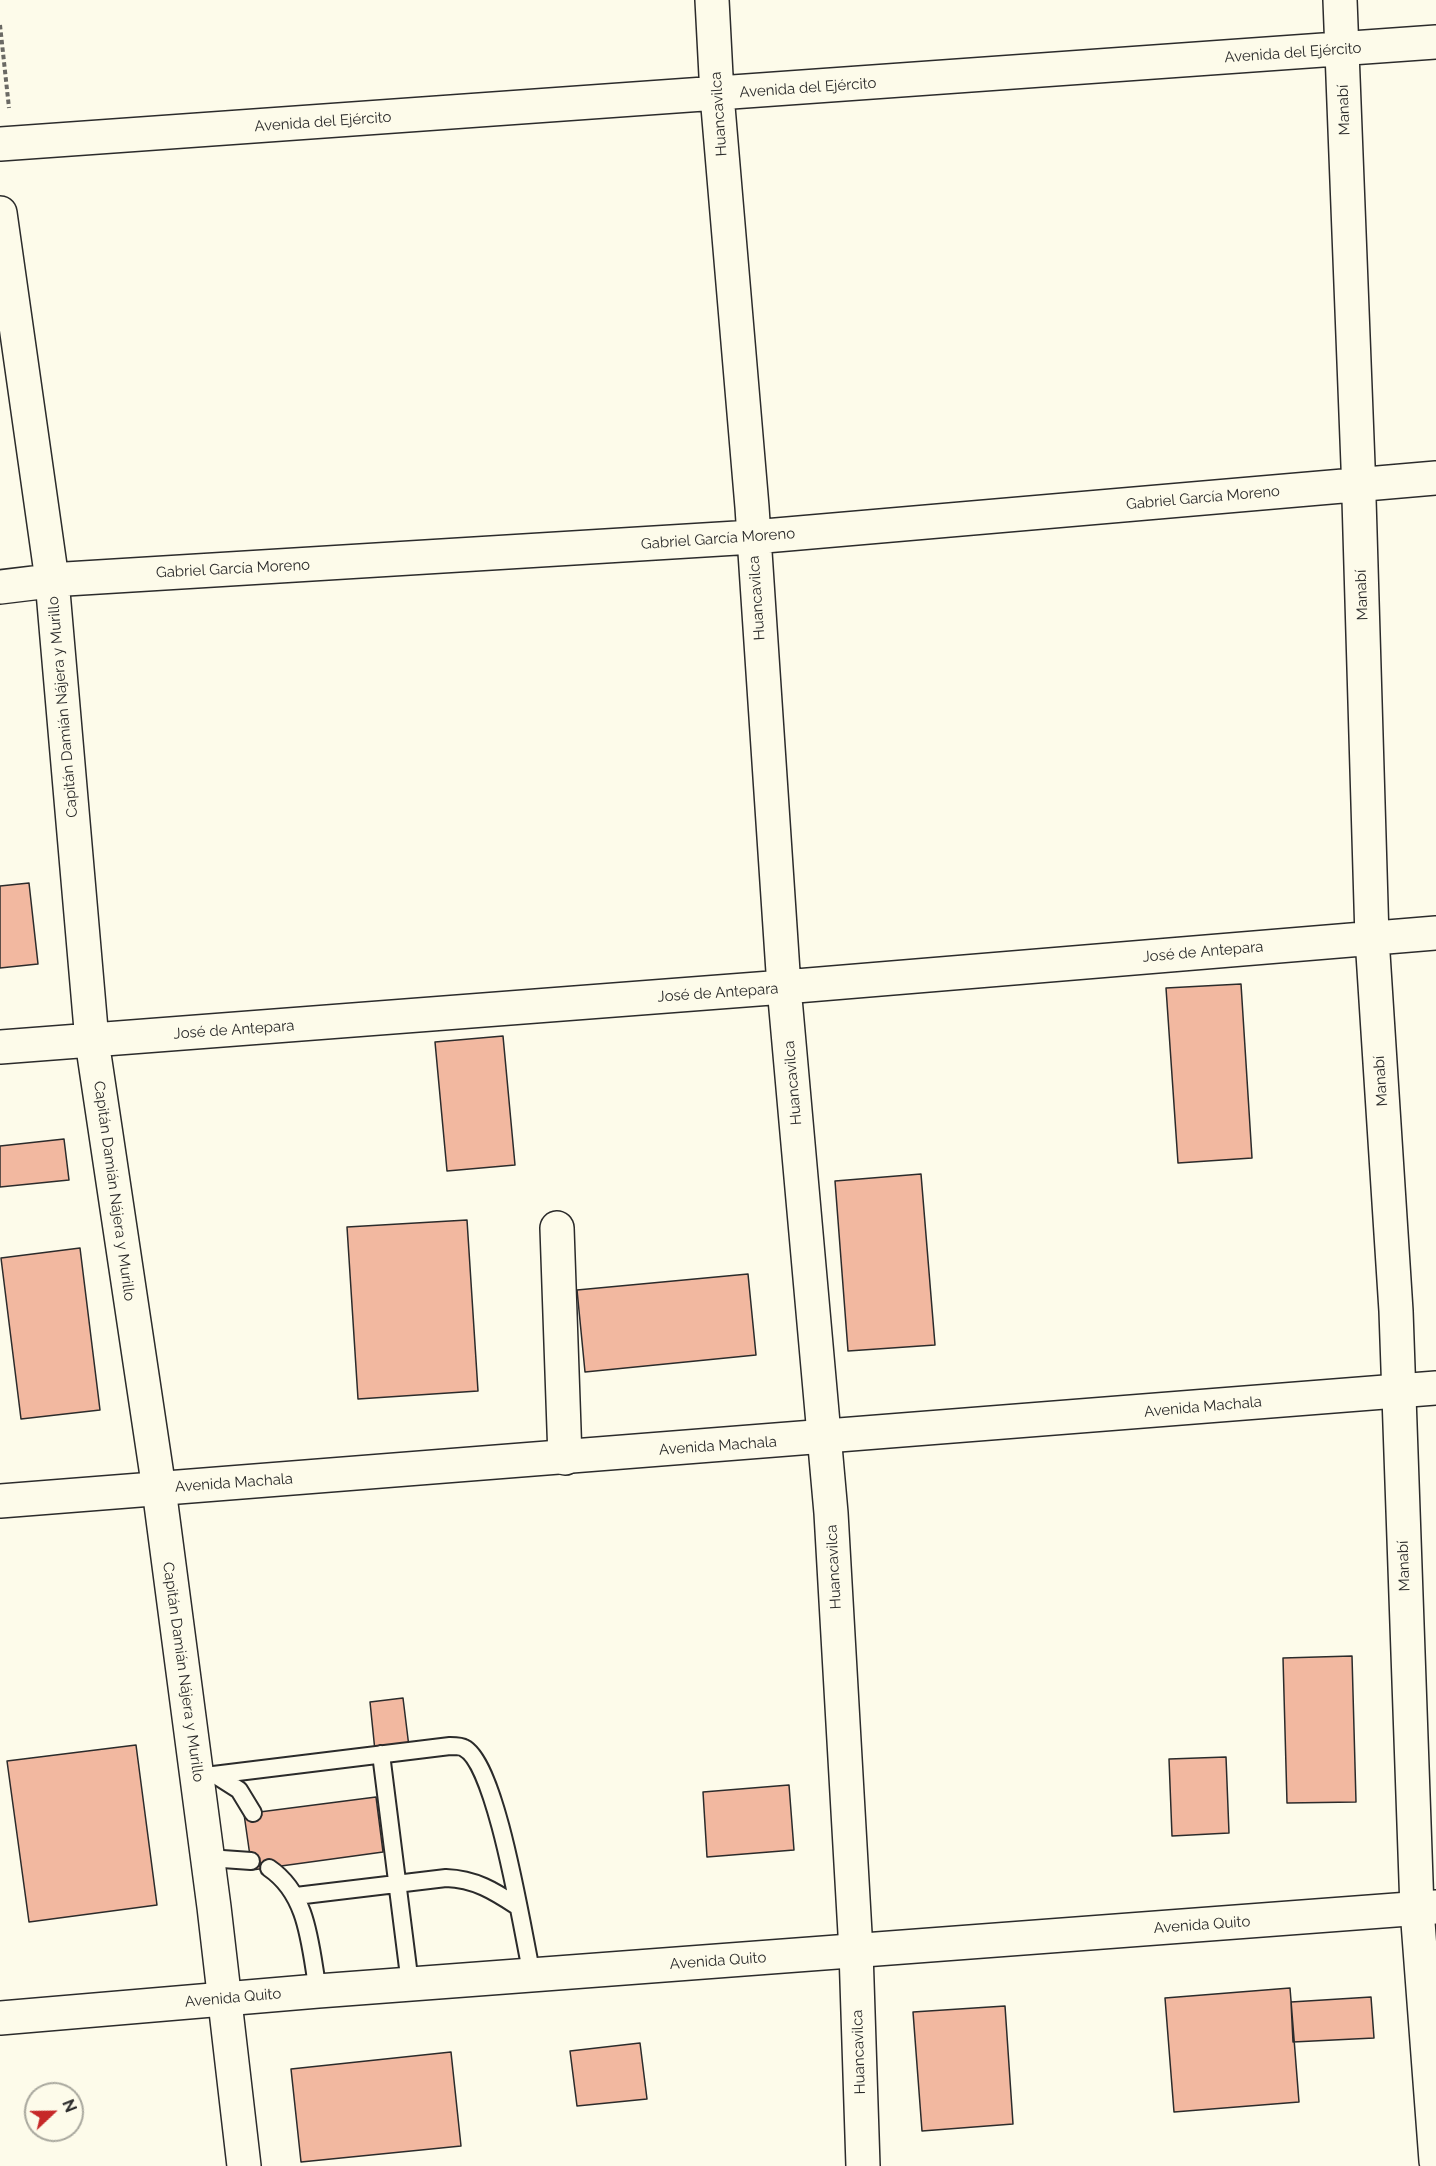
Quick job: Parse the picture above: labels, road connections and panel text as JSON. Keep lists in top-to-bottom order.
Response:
{
  "streets": {
    "street": [
      "Avenida del Ejército",
      "Manabí",
      "Huancavilca",
      "Gabriel García Moreno",
      "Capitán Damián Nájera y Murillo",
      "José de Antepara",
      "Avenida Machala",
      "Avenida Quito"
    ]
  },
  "crossings": [
    ["Avenida del Ejército", "Manabí"],
    ["Avenida del Ejército", "Huancavilca"],
    ["Manabí", "Gabriel García Moreno"],
    ["Manabí", "José de Antepara"],
    ["Manabí", "Avenida Machala"],
    ["Manabí", "Avenida Quito"],
    ["Huancavilca", "Gabriel García Moreno"],
    ["Huancavilca", "José de Antepara"],
    ["Huancavilca", "Avenida Machala"],
    ["Huancavilca", "Avenida Quito"],
    ["Gabriel García Moreno", "Capitán Damián Nájera y Murillo"],
    ["Capitán Damián Nájera y Murillo", "José de Antepara"],
    ["Capitán Damián Nájera y Murillo", "Avenida Machala"],
    ["Capitán Damián Nájera y Murillo", "Avenida Quito"]
  ],
  "north": "right"
}
